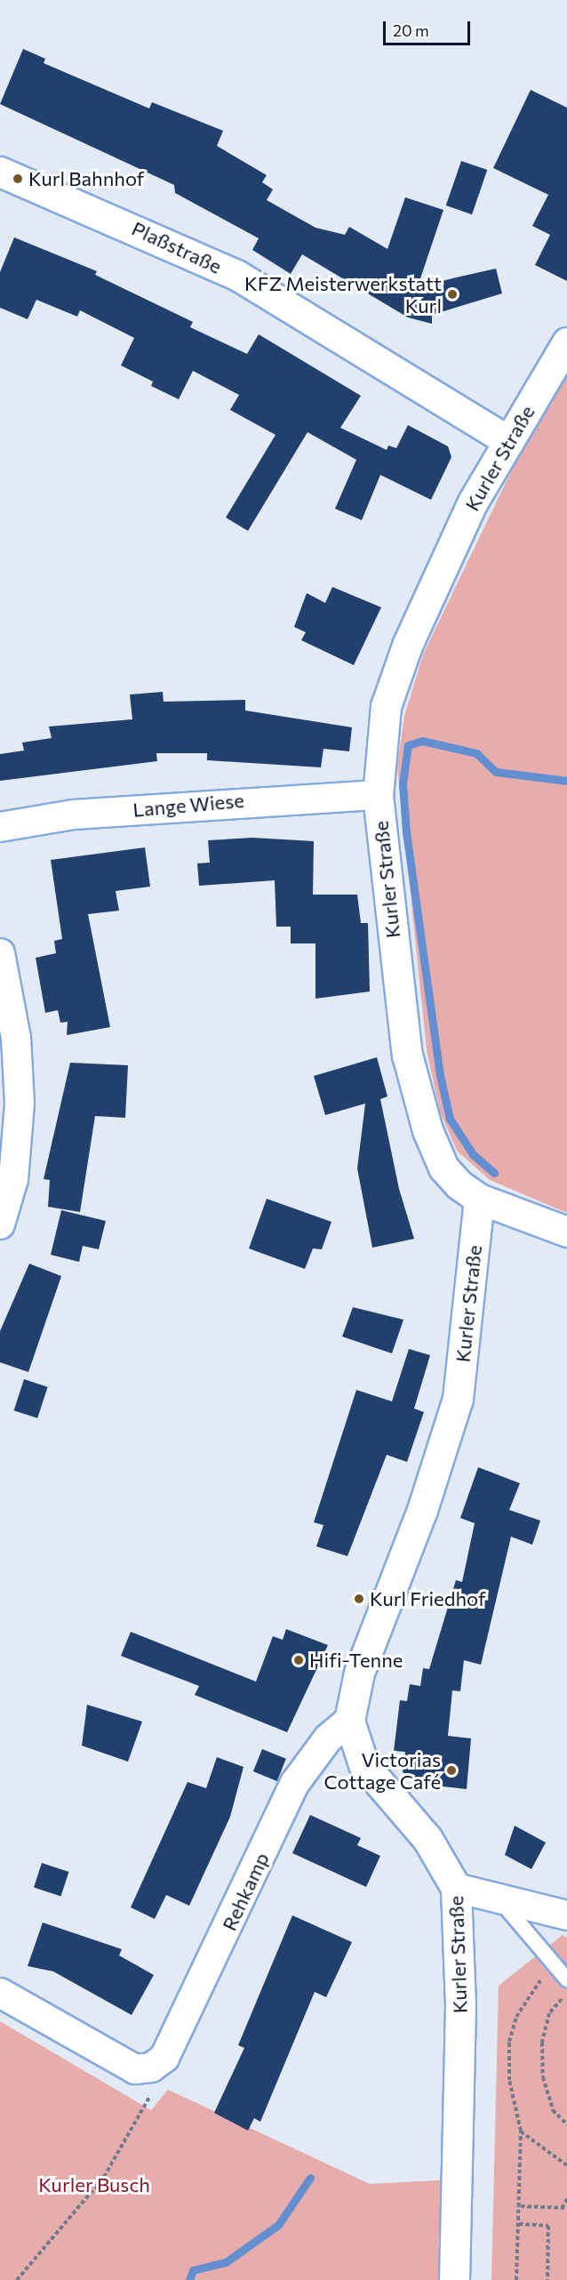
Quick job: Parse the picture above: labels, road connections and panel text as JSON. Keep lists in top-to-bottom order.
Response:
{
  "streets": {
    "main road": ["Plaßstraße", "Kurler Straße"],
    "street": ["Lange Wiese", "Rehkamp"]
  },
  "crossings": [
    ["Plaßstraße", "Kurler Straße"],
    ["Kurler Straße", "Lange Wiese"],
    ["Kurler Straße", "Rehkamp"]
  ],
  "parks": ["Kurler Busch"],
  "places": [
    "Kurl Bahnhof",
    "KFZ Meisterwerkstatt Kurl",
    "Kurl Friedhof",
    "Hifi-Tenne",
    "Victorias Cottage Café"
  ],
  "scale_bar": "20 m"
}
